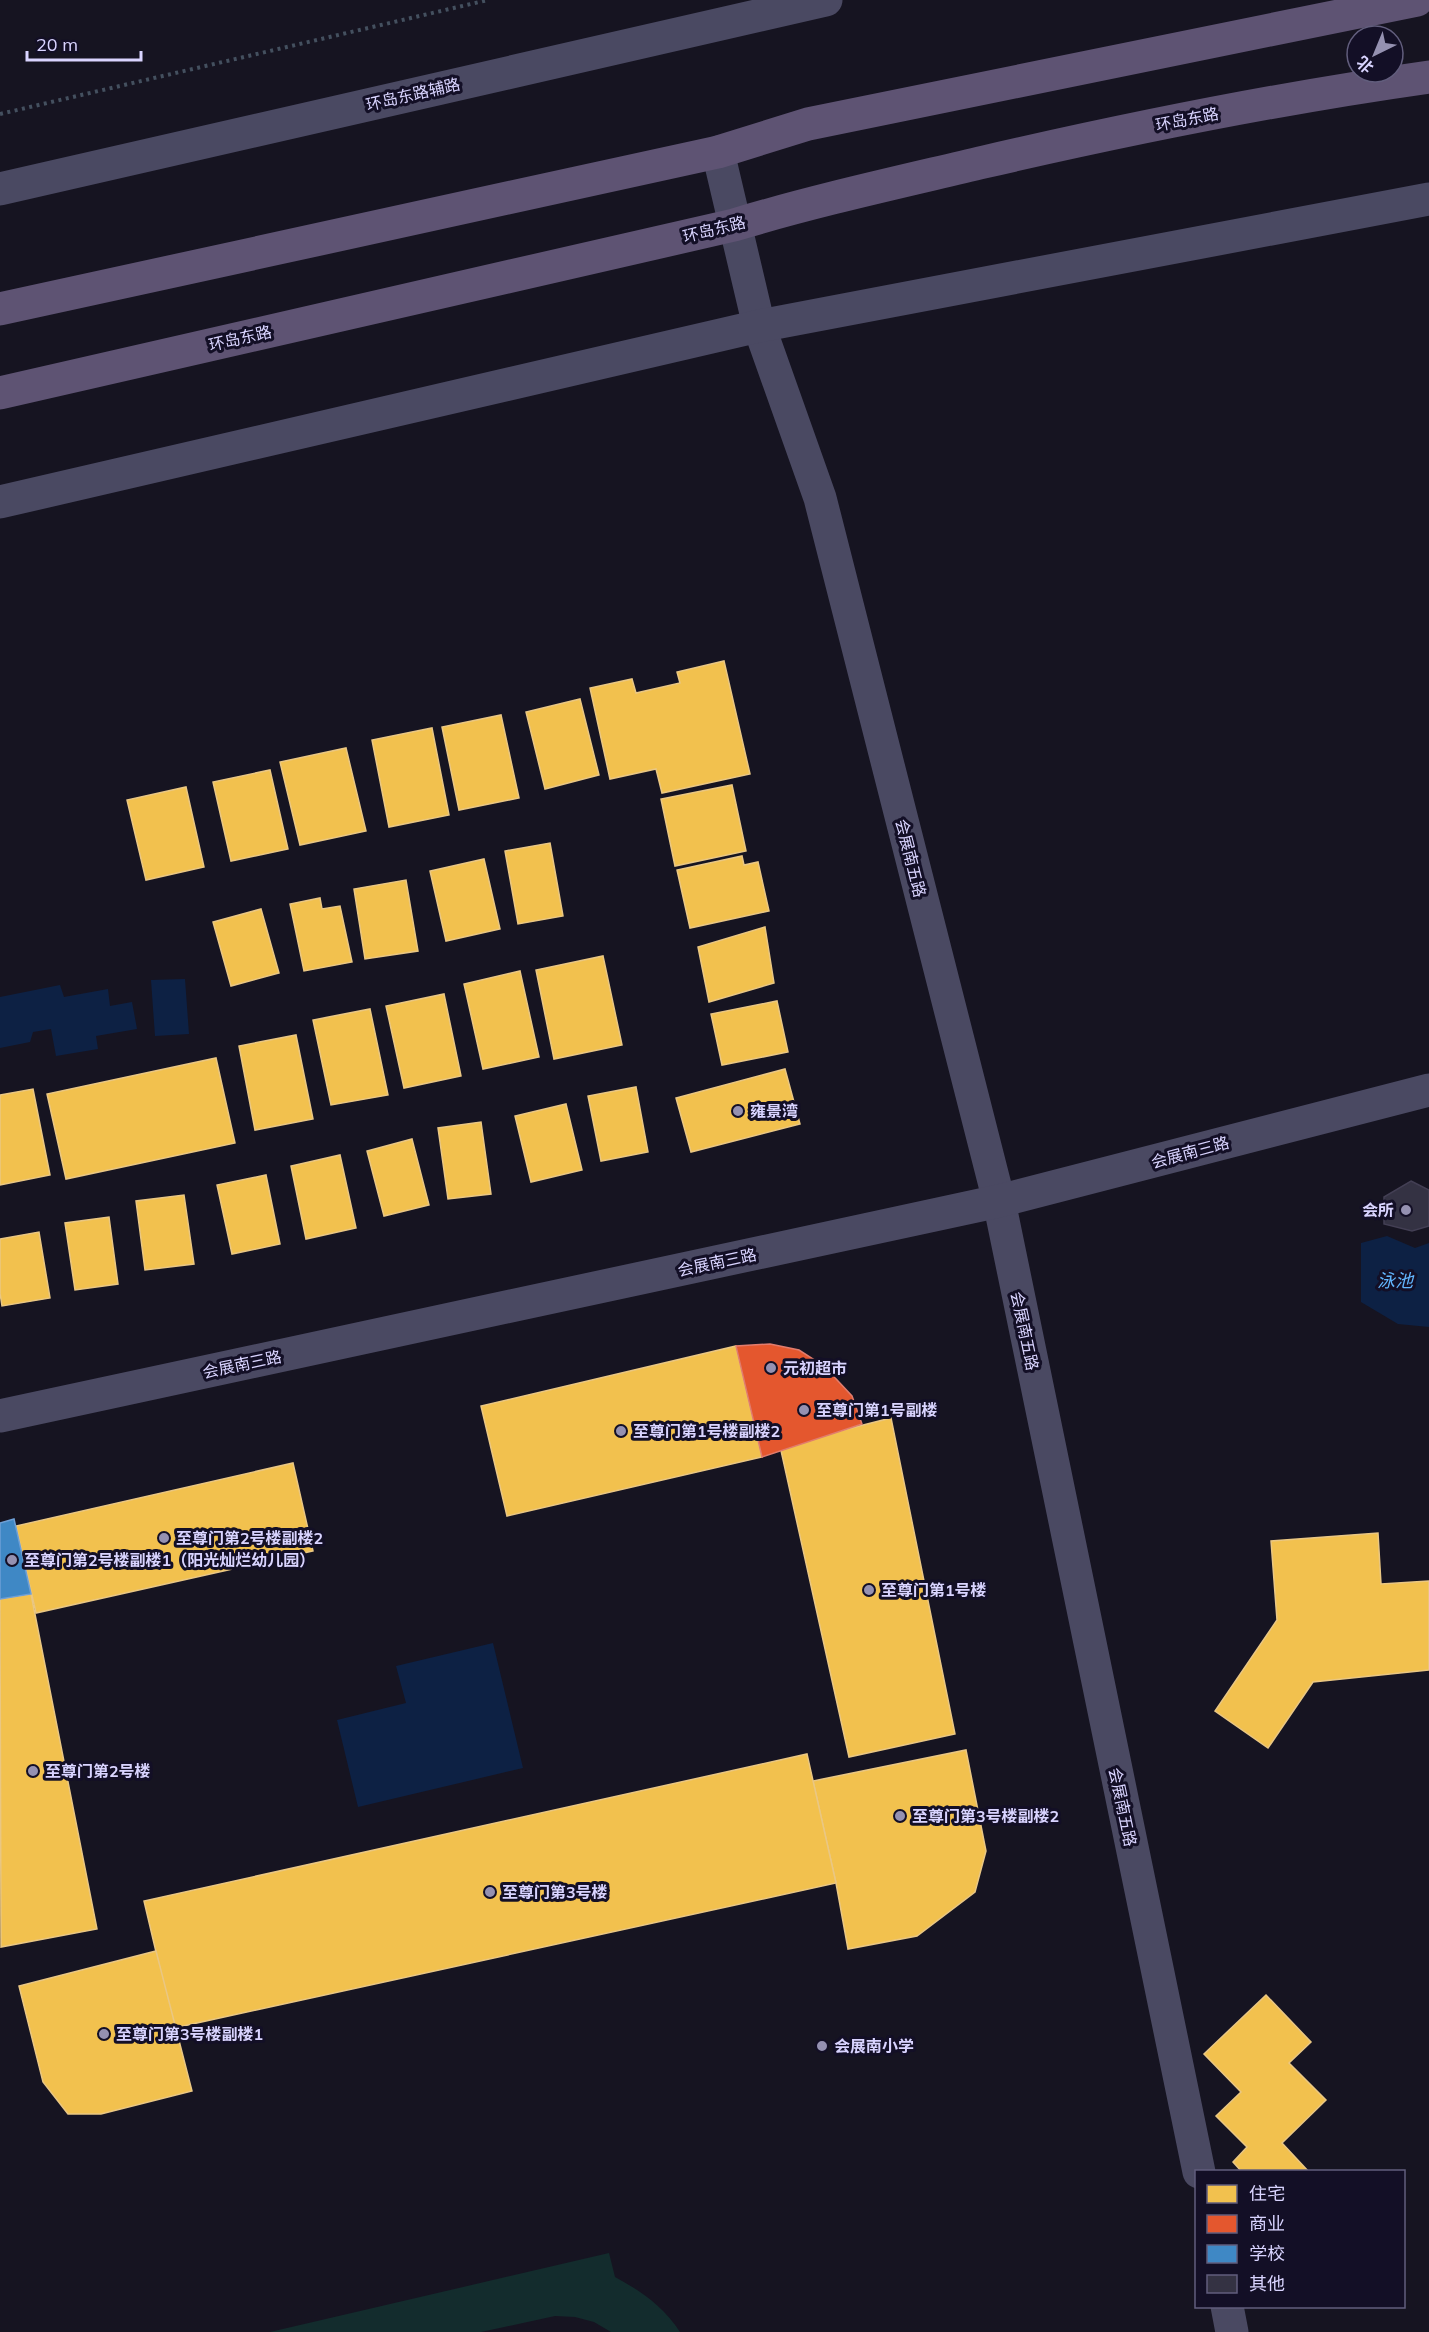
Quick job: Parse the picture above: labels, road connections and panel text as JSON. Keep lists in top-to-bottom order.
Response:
{
  "streets": {
    "main road": ["环岛东路"],
    "street": ["环岛东路辅路", "会展南五路", "会展南三路"]
  },
  "crossings": [
    ["环岛东路", "会展南五路"],
    ["会展南五路", "会展南三路"]
  ],
  "water": ["泳池"],
  "places": [
    "雍景湾",
    "会所",
    "元初超市",
    "至尊门第1号副楼",
    "至尊门第1号楼副楼2",
    "至尊门第2号楼副楼2",
    "至尊门第2号楼副楼1（阳光灿烂幼儿园）",
    "至尊门第1号楼",
    "至尊门第2号楼",
    "至尊门第3号楼副楼2",
    "至尊门第3号楼",
    "至尊门第3号楼副楼1",
    "会展南小学"
  ],
  "legend": [
    "住宅",
    "商业",
    "学校",
    "其他"
  ],
  "scale_bar": "20 m",
  "north": "bottom left"
}
